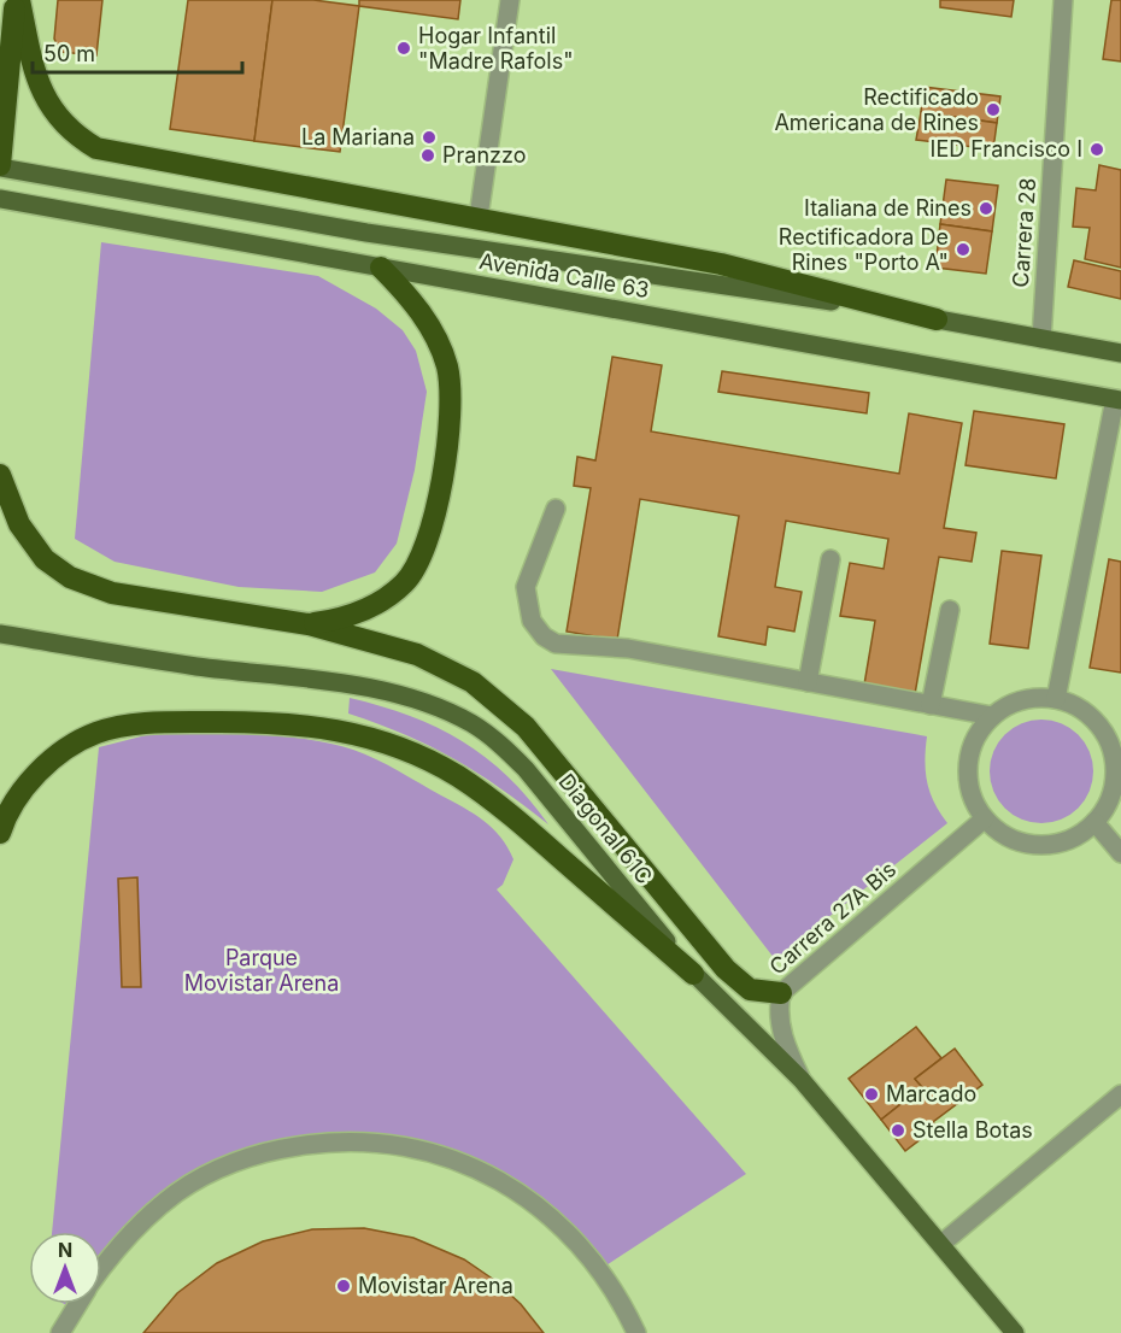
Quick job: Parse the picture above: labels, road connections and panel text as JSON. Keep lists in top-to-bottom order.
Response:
{
  "streets": {
    "main road": ["Avenida Calle 63", "Diagonal 61C"],
    "street": ["Carrera 28", "Carrera 27A Bis"]
  },
  "crossings": [
    ["Carrera 28", "Avenida Calle 63"],
    ["Diagonal 61C", "Carrera 27A Bis"]
  ],
  "parks": ["Parque Movistar Arena"],
  "places": [
    "Hogar Infantil \"Madre Rafols\"",
    "Rectificado Americana de Rines",
    "La Mariana",
    "IED Francisco I",
    "Pranzzo",
    "Italiana de Rines",
    "Rectificadora De Rines \"Porto A\"",
    "Marcado",
    "Stella Botas",
    "Movistar Arena"
  ],
  "scale_bar": "50 m",
  "north": "top"
}
